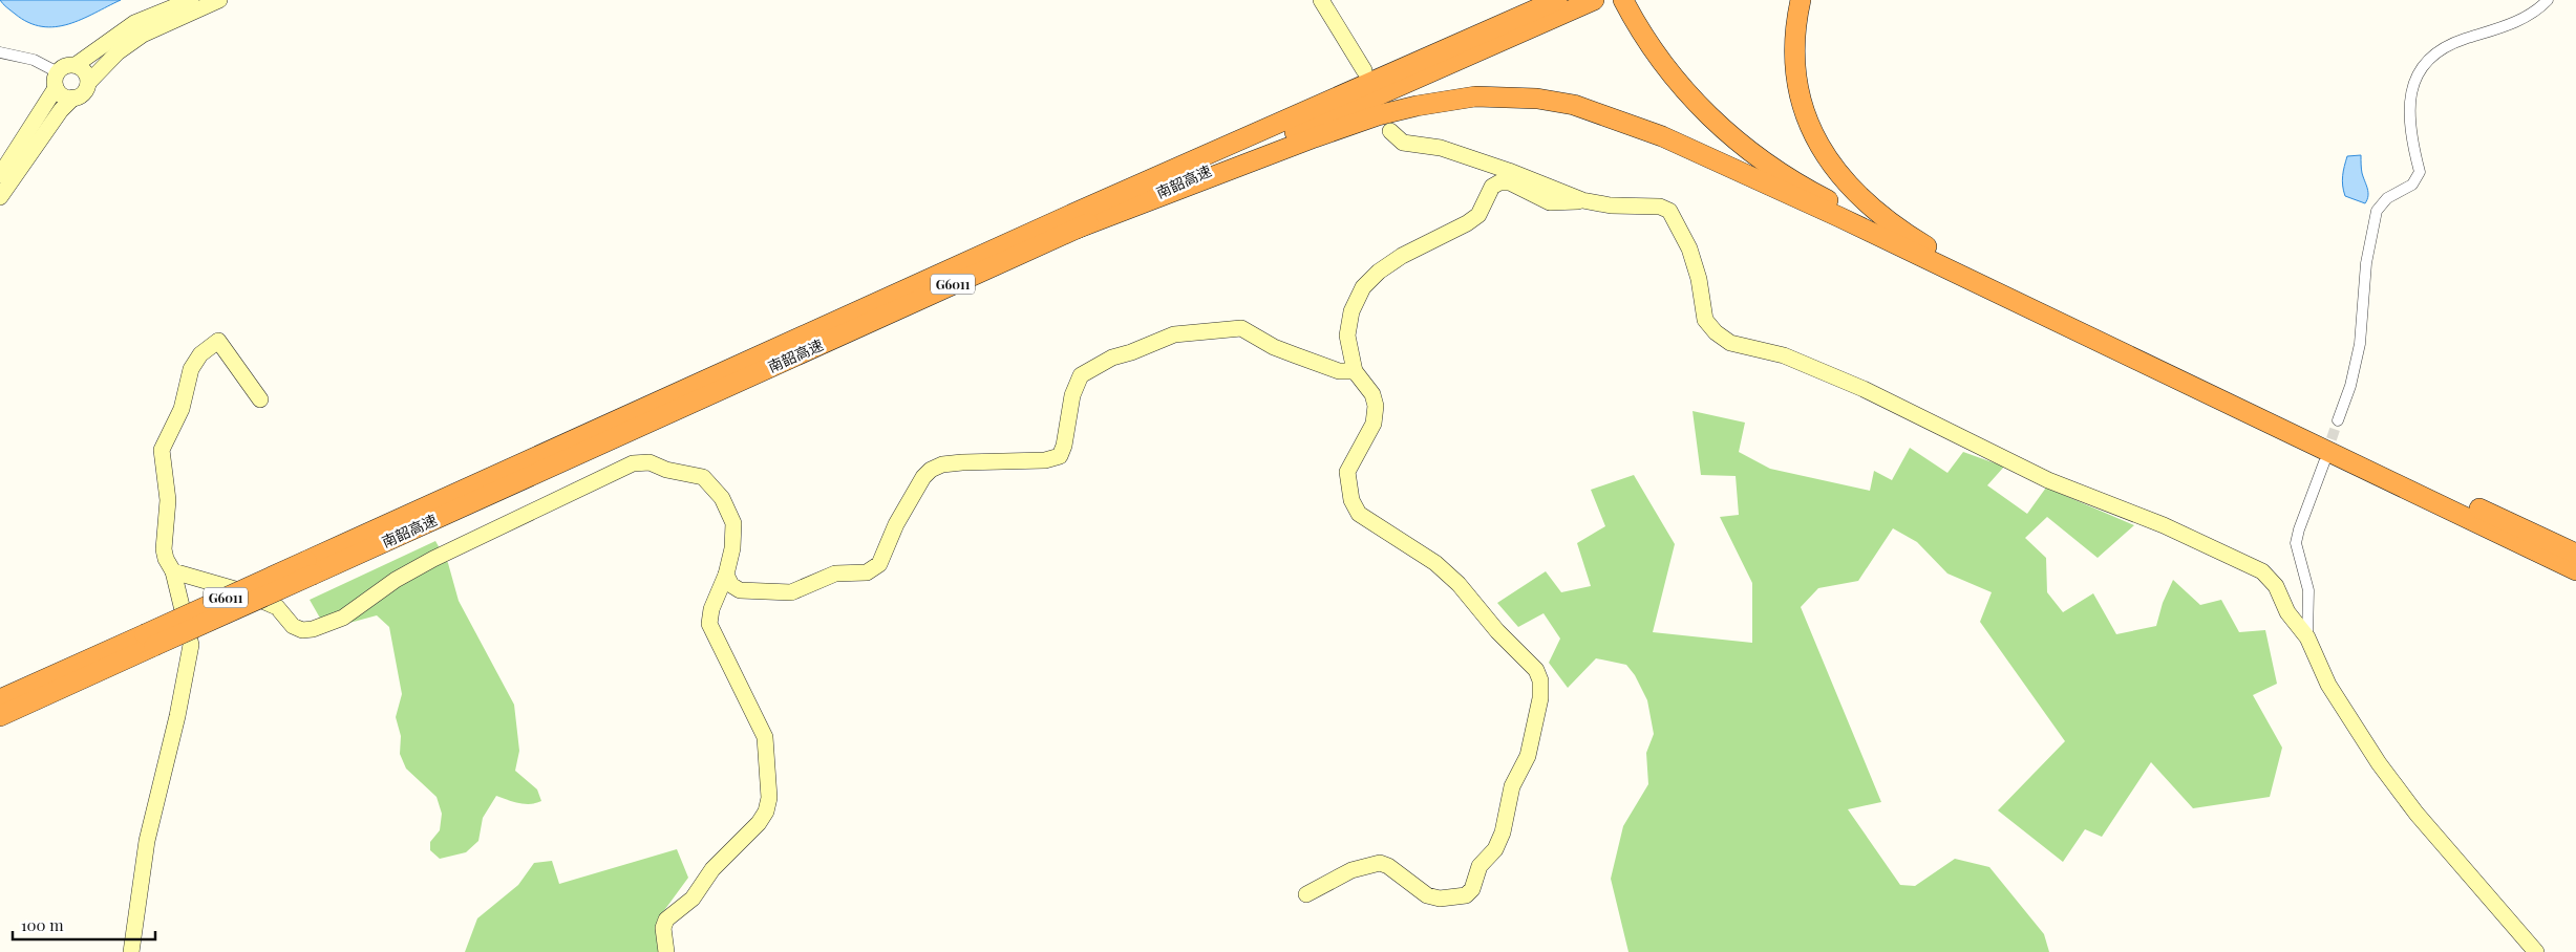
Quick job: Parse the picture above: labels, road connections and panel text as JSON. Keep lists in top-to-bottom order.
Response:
{
  "streets": {
    "highway": ["南韶高速", "G6011"]
  },
  "scale_bar": "100 m"
}
